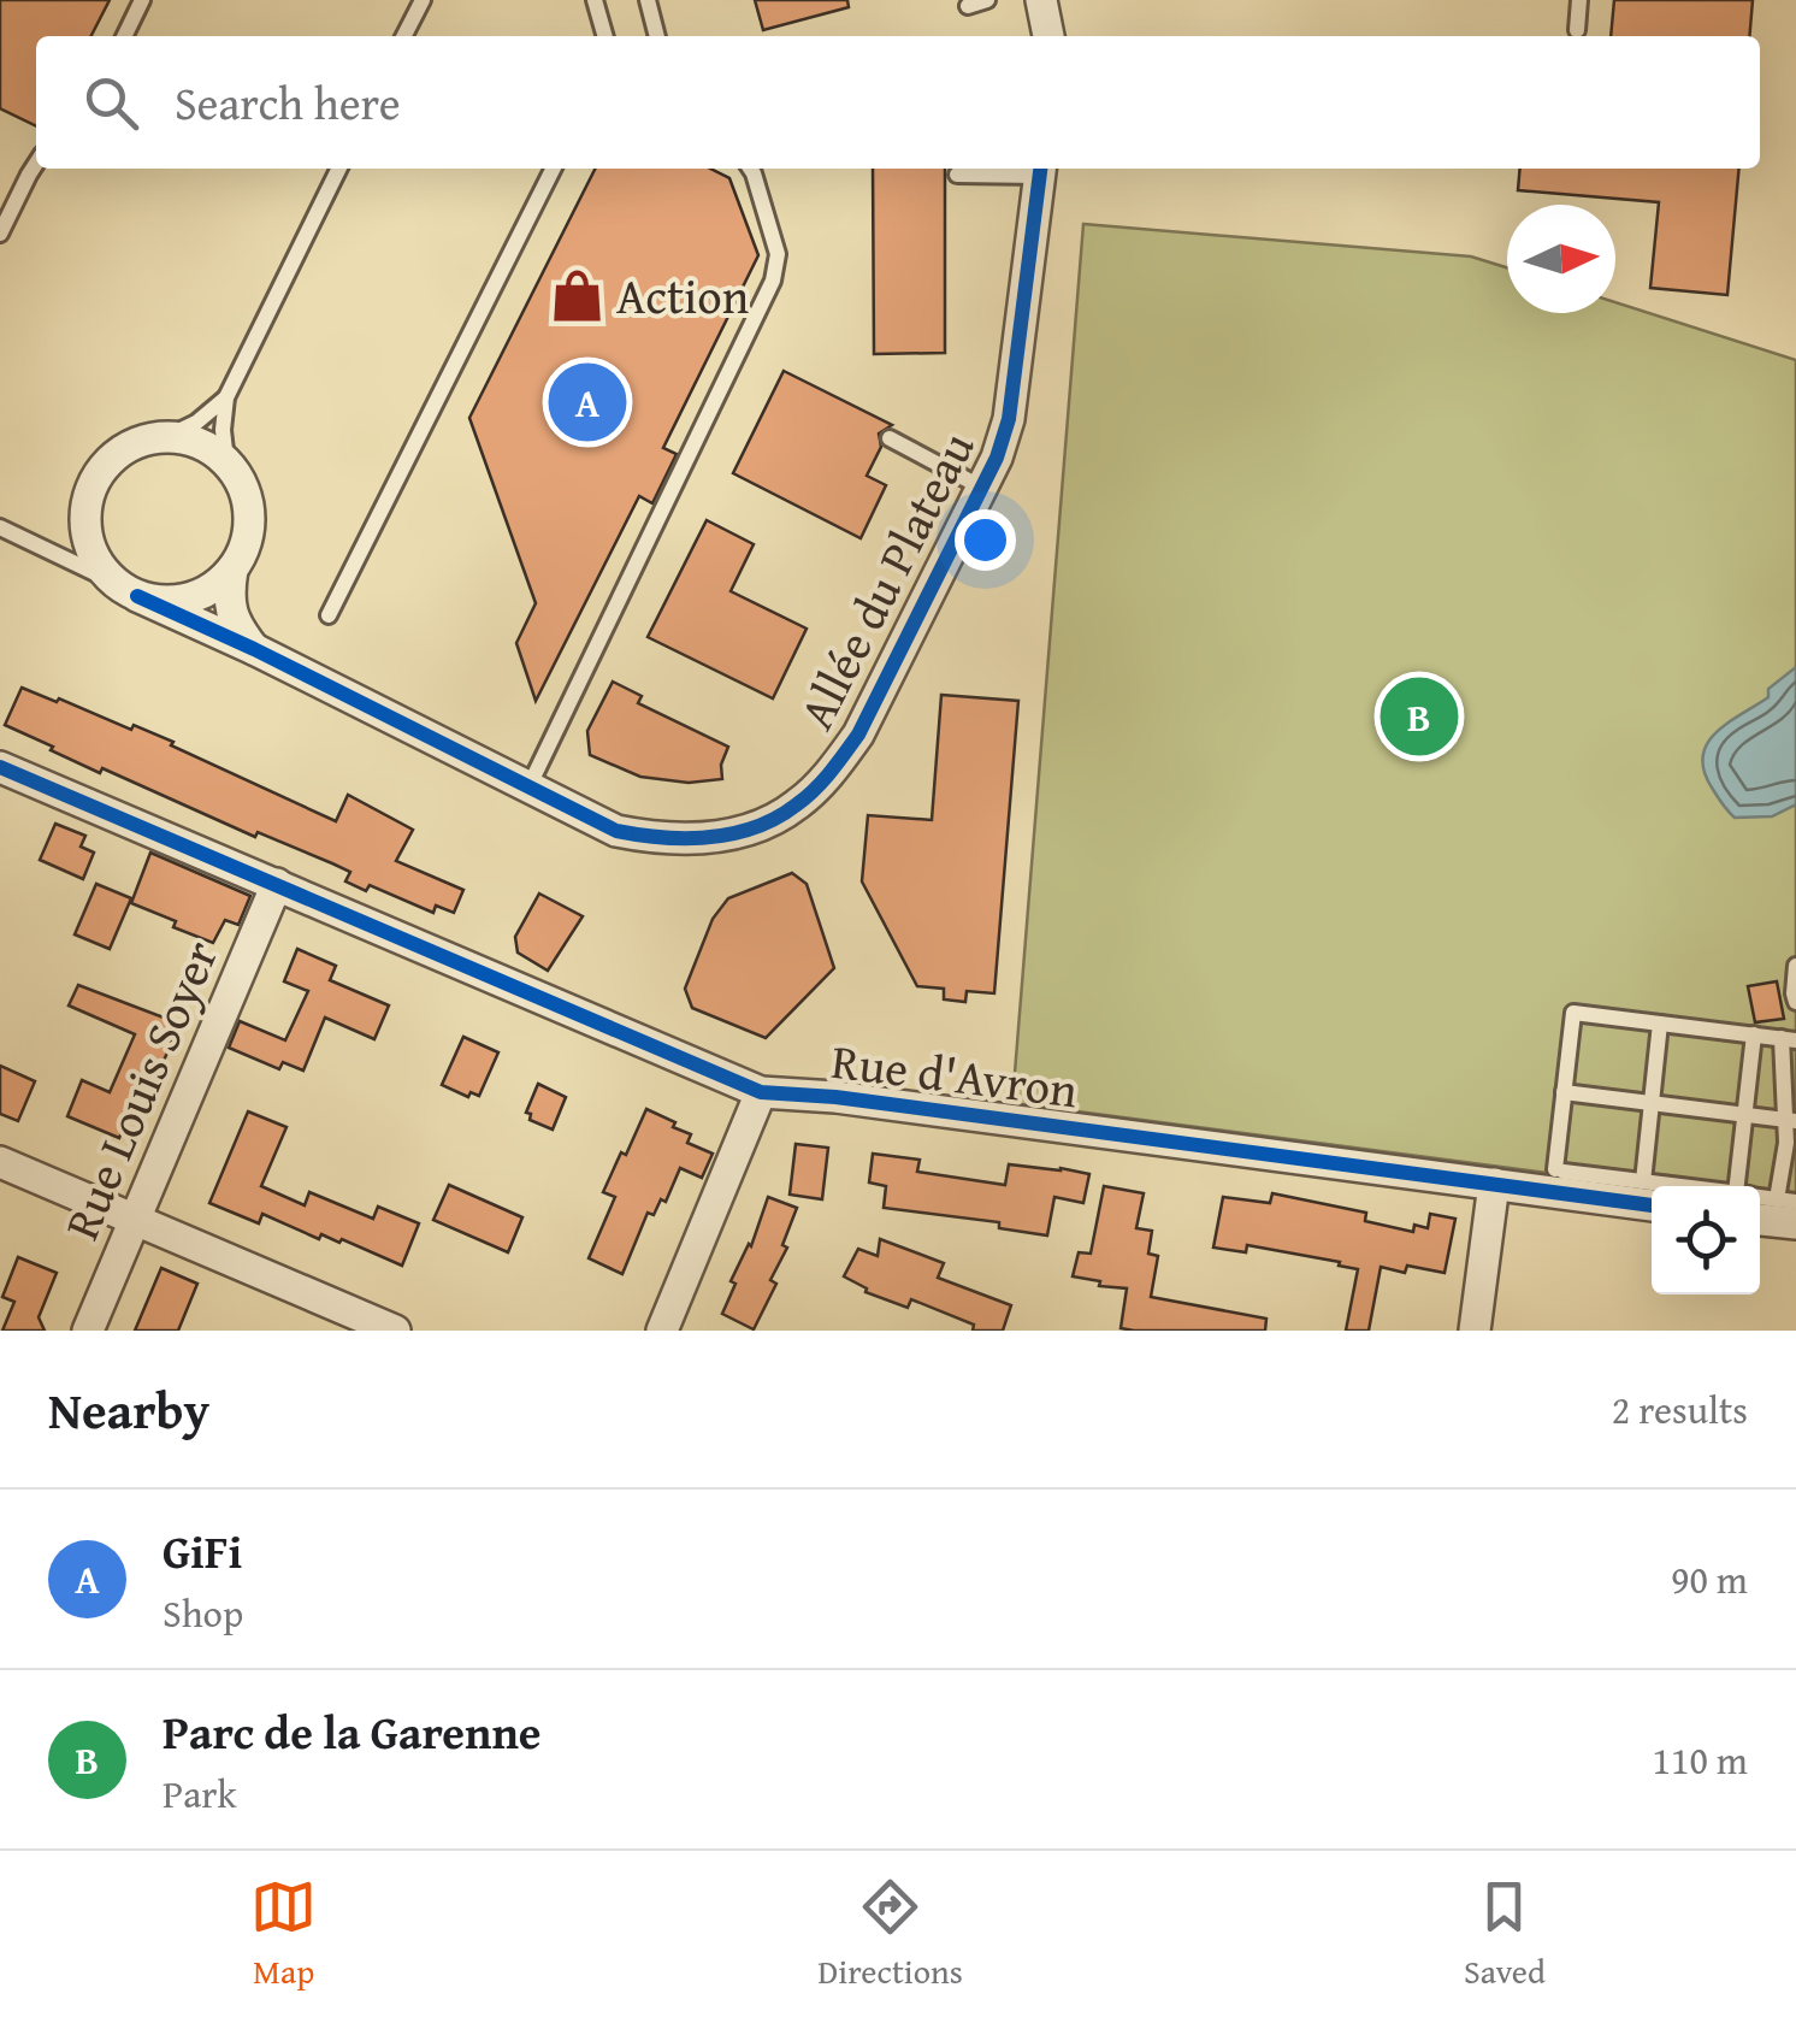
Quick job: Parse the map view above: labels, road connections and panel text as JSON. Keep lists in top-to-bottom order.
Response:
{
  "streets": {
    "street": ["Allée du Plateau", "Rue d'Avron", "Rue Louis Soyer"]
  },
  "crossings": [
    ["Rue d'Avron", "Rue Louis Soyer"]
  ],
  "places": {
    "shop": ["Action"]
  },
  "north": "right",
  "page": {
    "search": "Search here",
    "pins": ["A", "B"],
    "heading": ["Nearby", "2 results"],
    "list": [
      {
        "mark": "A",
        "name": "GiFi",
        "note": "Shop",
        "value": "90 m"
      },
      {
        "mark": "B",
        "name": "Parc de la Garenne",
        "note": "Park",
        "value": "110 m"
      }
    ],
    "nav": ["Map", "Directions", "Saved"]
  }
}
